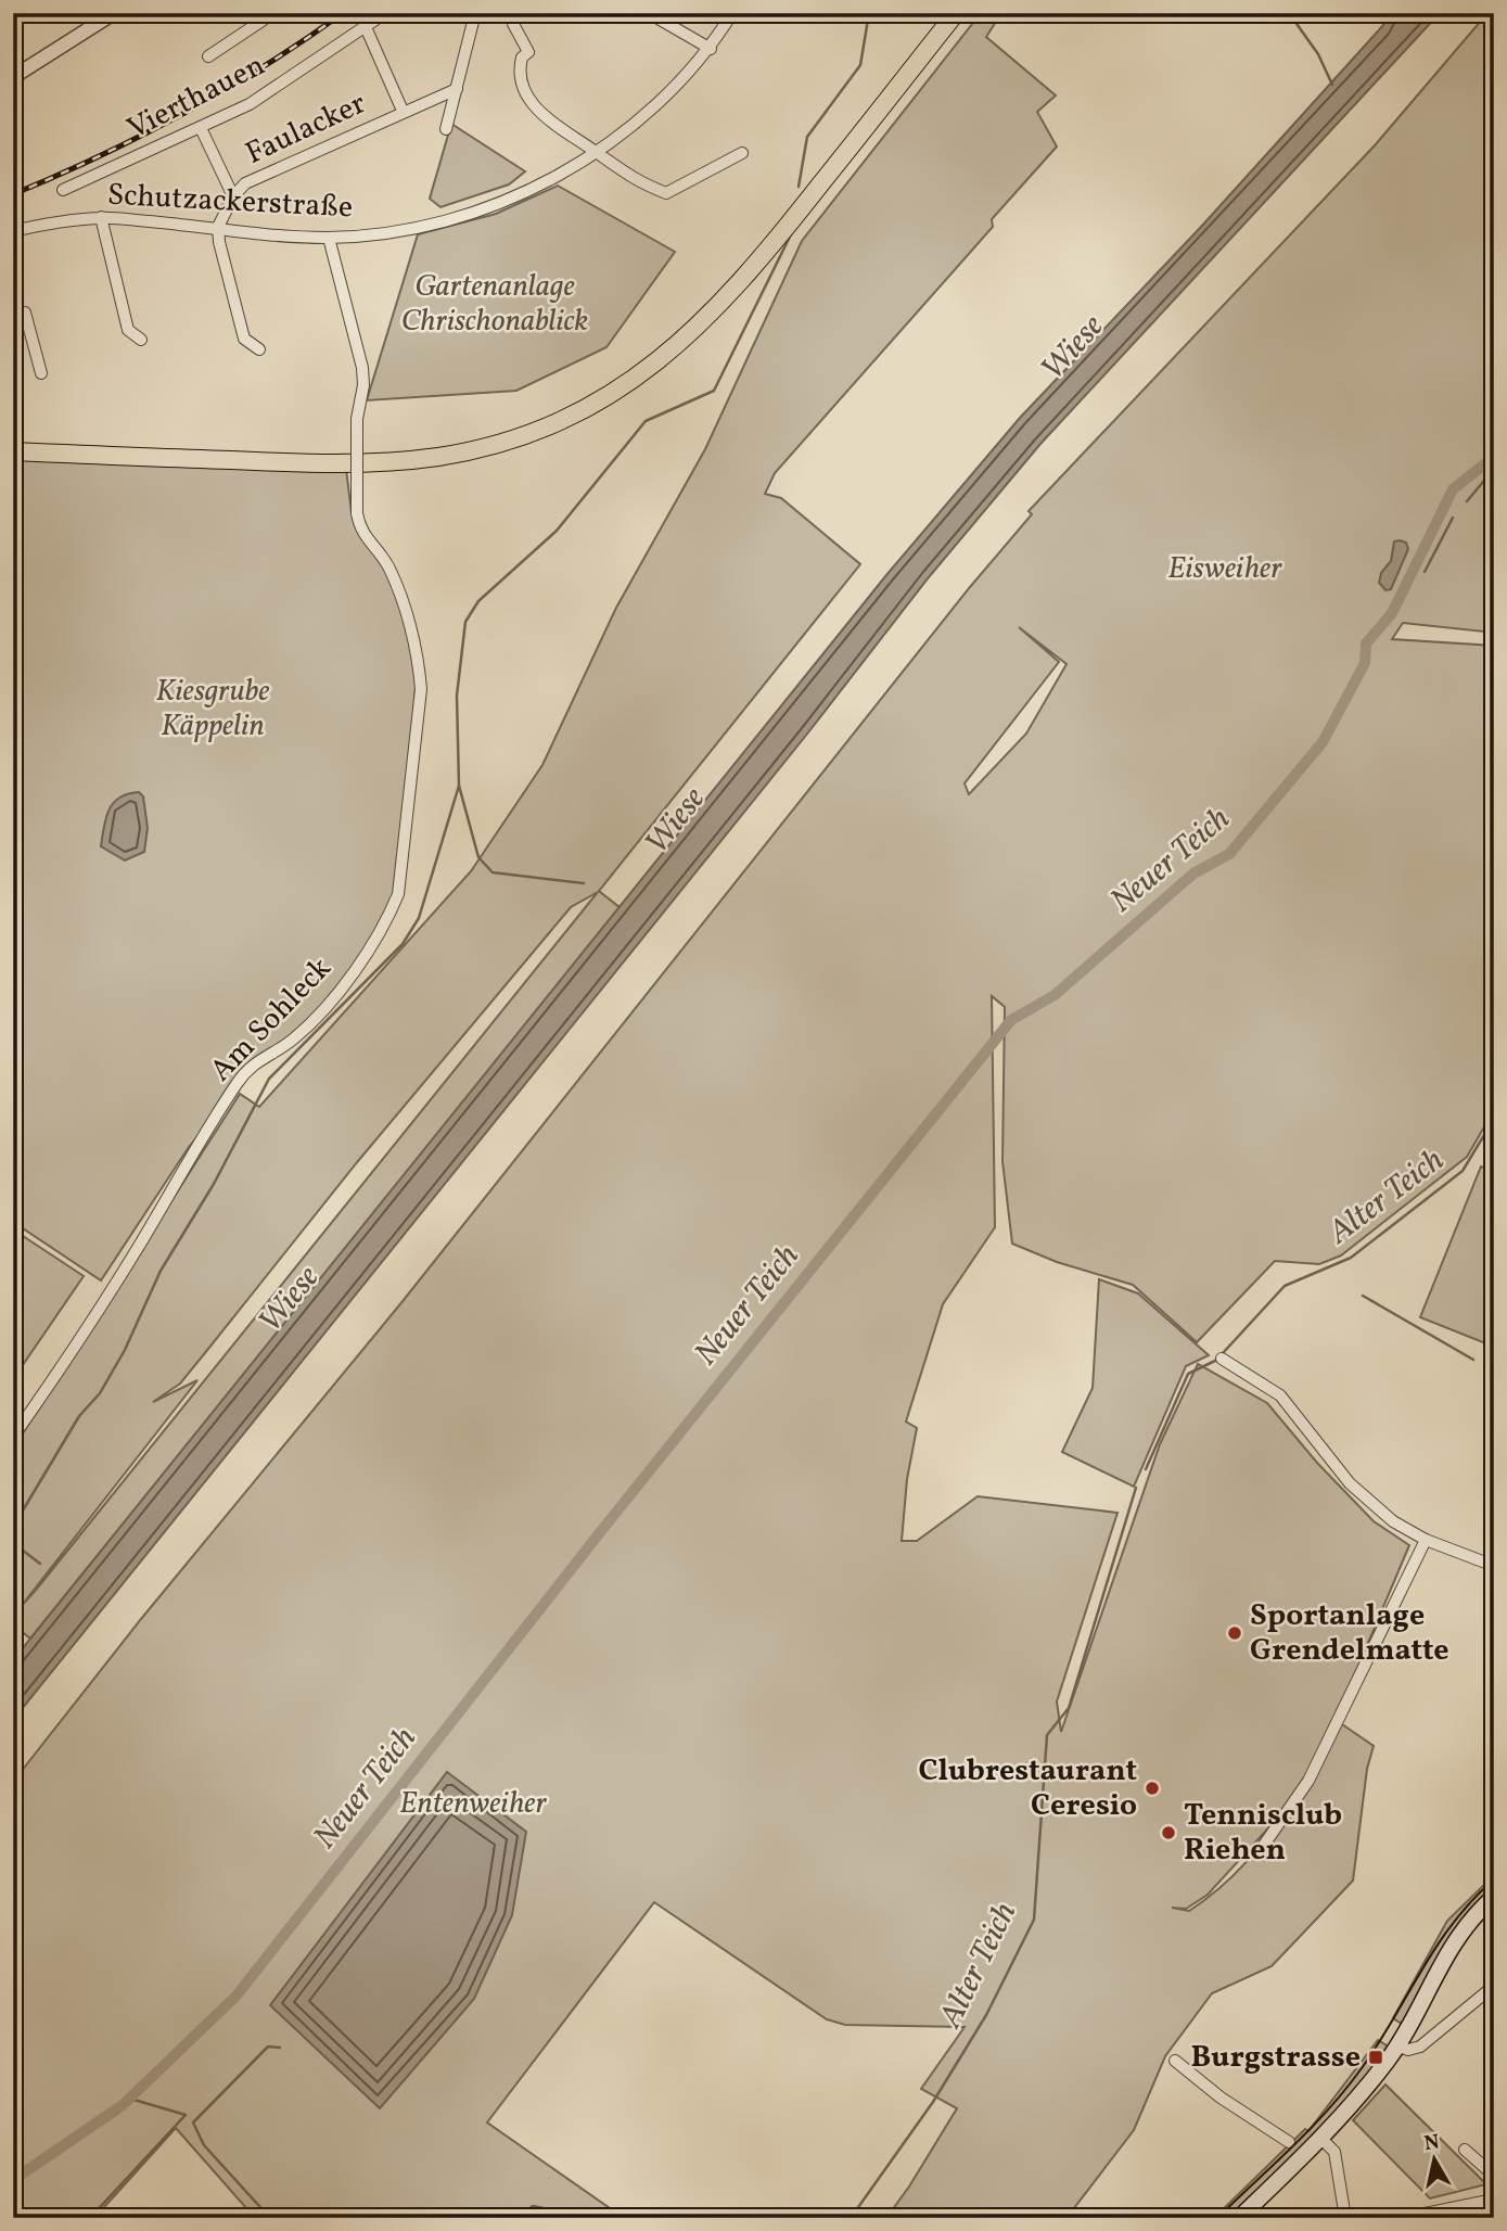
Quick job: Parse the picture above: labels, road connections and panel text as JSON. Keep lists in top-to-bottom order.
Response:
{
  "streets": {
    "street": [
      "Vierthauen",
      "Faulacker",
      "Schutzackerstraße",
      "Am Sohleck"
    ]
  },
  "crossings": [
    ["Vierthauen", "Faulacker"],
    ["Faulacker", "Schutzackerstraße"],
    ["Schutzackerstraße", "Am Sohleck"]
  ],
  "water": ["Wiese", "Neuer Teich", "Alter Teich"],
  "parks": [
    "Gartenanlage Chrischonablick",
    "Eisweiher",
    "Kiesgrube Käppelin",
    "Entenweiher"
  ],
  "places": {
    "other": ["Sportanlage Grendelmatte", "Clubrestaurant Ceresio", "Tennisclub Riehen"],
    "transit": ["Burgstrasse"]
  },
  "north": "top"
}
